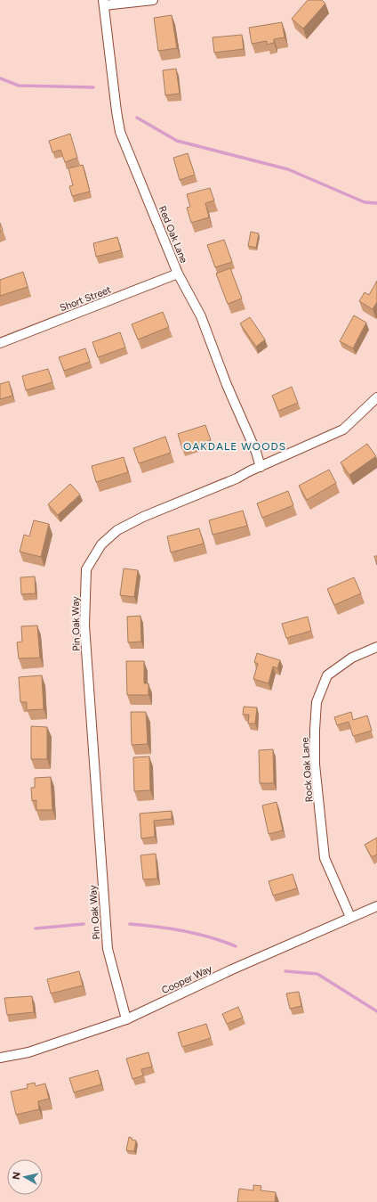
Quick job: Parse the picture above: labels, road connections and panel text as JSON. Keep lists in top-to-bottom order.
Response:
{
  "streets": {
    "street": [
      "Red Oak Lane",
      "Short Street",
      "Pin Oak Way",
      "Rock Oak Lane",
      "Cooper Way"
    ]
  },
  "crossings": [
    ["Red Oak Lane", "Short Street"],
    ["Red Oak Lane", "Pin Oak Way"],
    ["Pin Oak Way", "Cooper Way"],
    ["Rock Oak Lane", "Cooper Way"]
  ],
  "districts": ["OAKDALE WOODS"],
  "north": "left"
}
